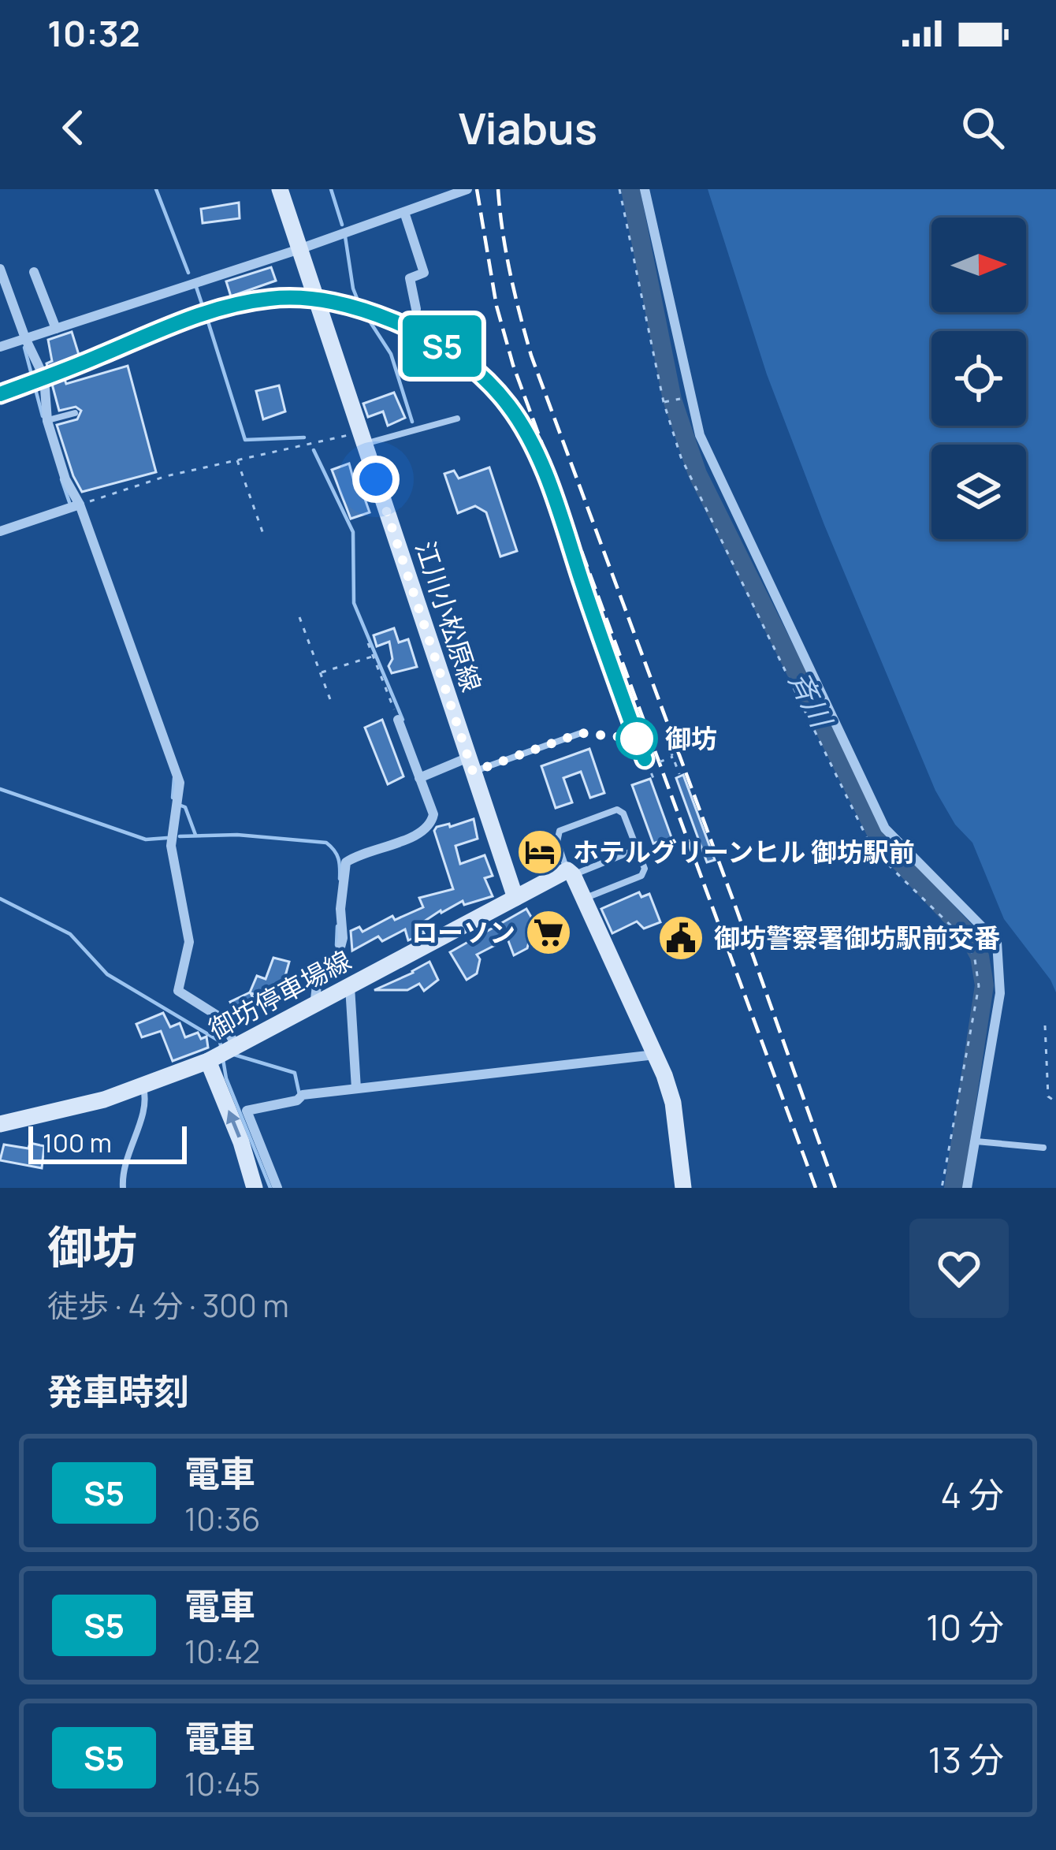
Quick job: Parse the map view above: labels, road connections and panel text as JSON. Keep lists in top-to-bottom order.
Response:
{
  "streets": {
    "main road": ["江川小松原線", "御坊停車場線"]
  },
  "crossings": [
    ["江川小松原線", "御坊停車場線"]
  ],
  "water": ["斉川"],
  "places": {
    "other": ["御坊"],
    "hotel": ["ホテルグリーンヒル 御坊駅前"],
    "supermarket": ["ローソン"],
    "public building": ["御坊警察署御坊駅前交番"]
  },
  "scale_bar": "100 m",
  "north": "right",
  "page": {
    "status": "10:32",
    "header": "Viabus",
    "on_map": "S5",
    "scale": "100 m",
    "heading": [
      ["御坊", "徒歩 · 4 分 · 300 m"],
      "発車時刻"
    ],
    "list": [
      {
        "mark": "S5",
        "name": "電車",
        "note": "10:36",
        "value": "4 分"
      },
      {
        "mark": "S5",
        "name": "電車",
        "note": "10:42",
        "value": "10 分"
      },
      {
        "mark": "S5",
        "name": "電車",
        "note": "10:45",
        "value": "13 分"
      }
    ]
  }
}
